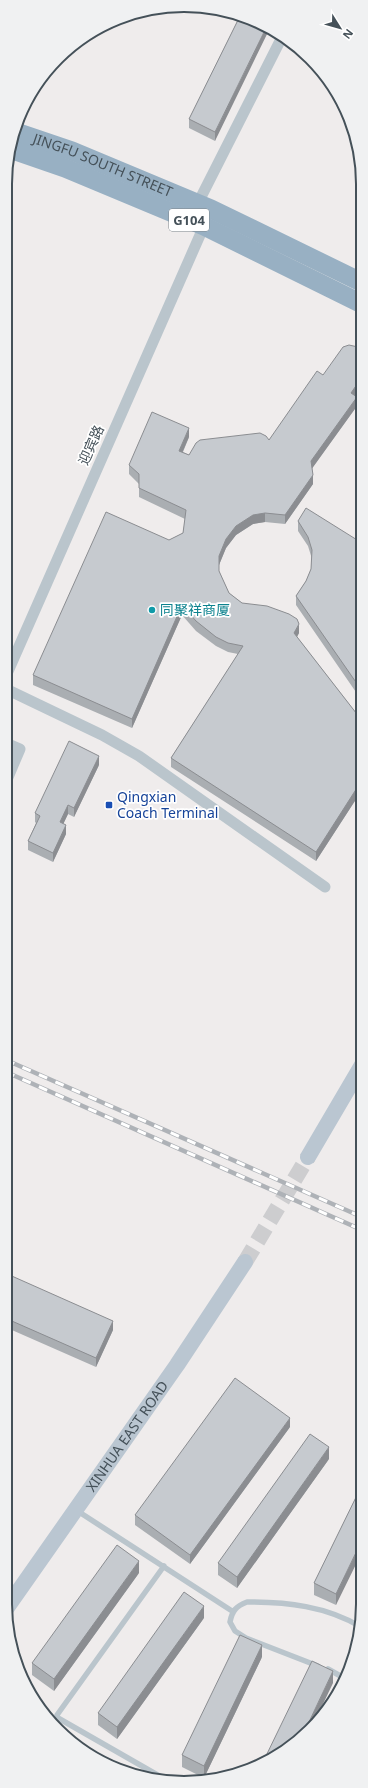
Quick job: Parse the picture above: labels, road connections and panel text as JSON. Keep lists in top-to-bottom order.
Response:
{
  "streets": {
    "highway": ["JINGFU SOUTH STREET", "G104"],
    "main road": ["XINHUA EAST ROAD"],
    "street": ["迎宾路"]
  },
  "crossings": [
    ["JINGFU SOUTH STREET", "迎宾路"]
  ],
  "places": {
    "other": ["同聚祥商厦"],
    "transit": ["Qingxian Coach Terminal"]
  },
  "north": "bottom right"
}
